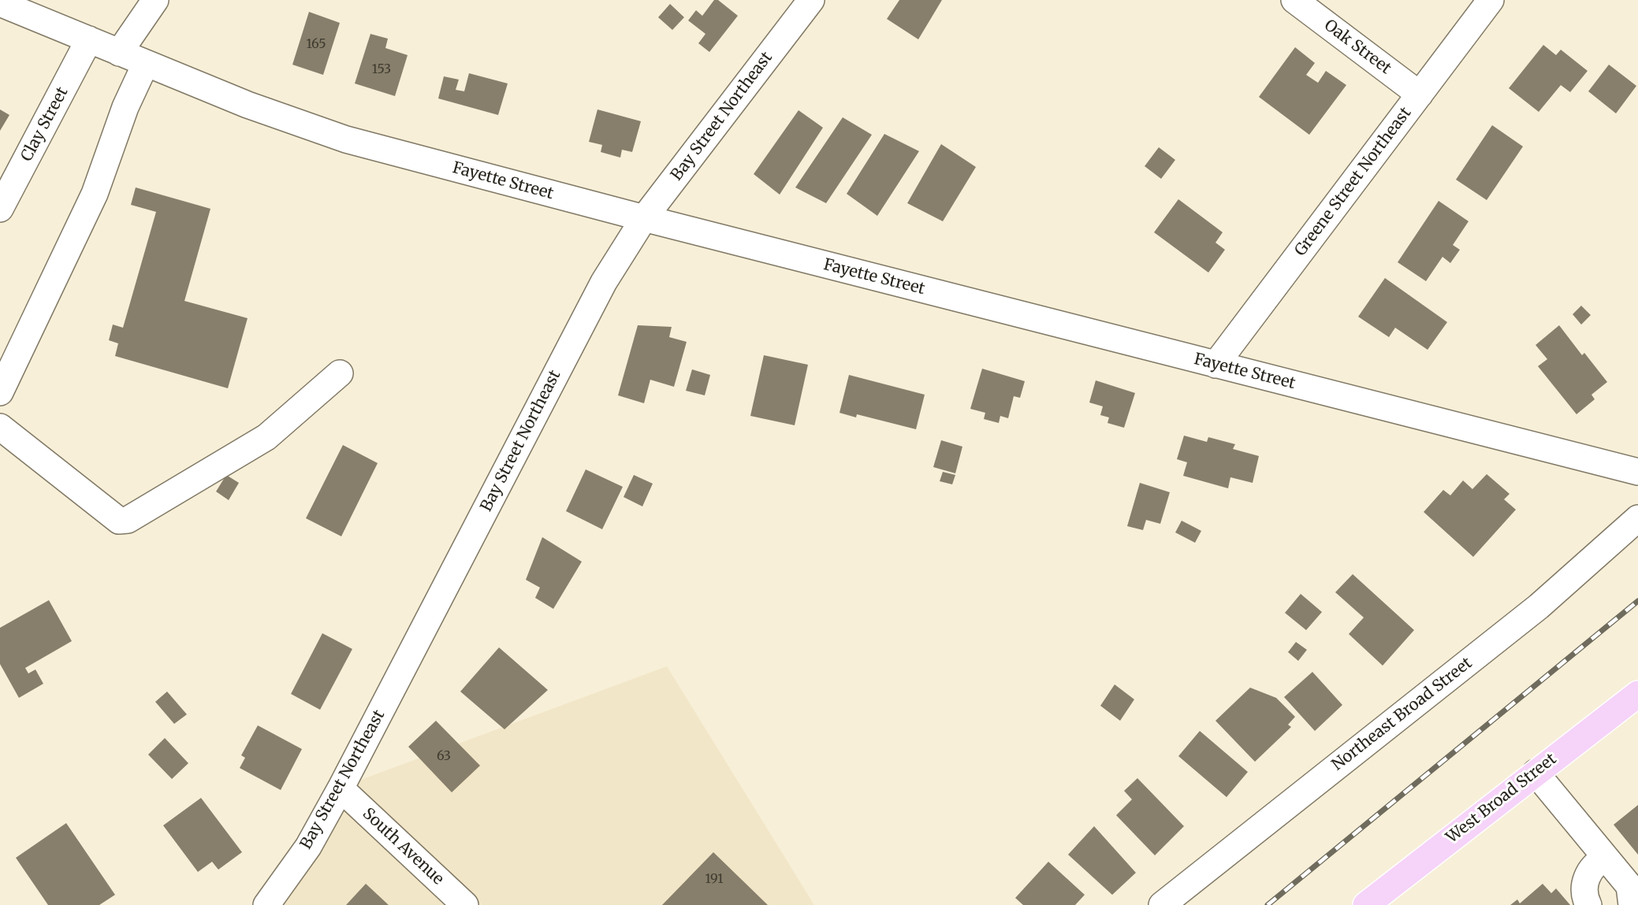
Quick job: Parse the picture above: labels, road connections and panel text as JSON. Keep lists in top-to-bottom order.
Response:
{
  "streets": {
    "main road": ["West Broad Street"],
    "street": [
      "Oak Street",
      "Bay Street Northeast",
      "Clay Street",
      "Fayette Street",
      "Greene Street Northeast",
      "Northeast Broad Street",
      "South Avenue"
    ]
  },
  "crossings": [
    ["Oak Street", "Greene Street Northeast"],
    ["Bay Street Northeast", "Fayette Street"],
    ["Bay Street Northeast", "South Avenue"],
    ["Clay Street", "Fayette Street"],
    ["Fayette Street", "Greene Street Northeast"]
  ],
  "house_numbers": [
    "165",
    "153",
    "63",
    "191"
  ]
}
